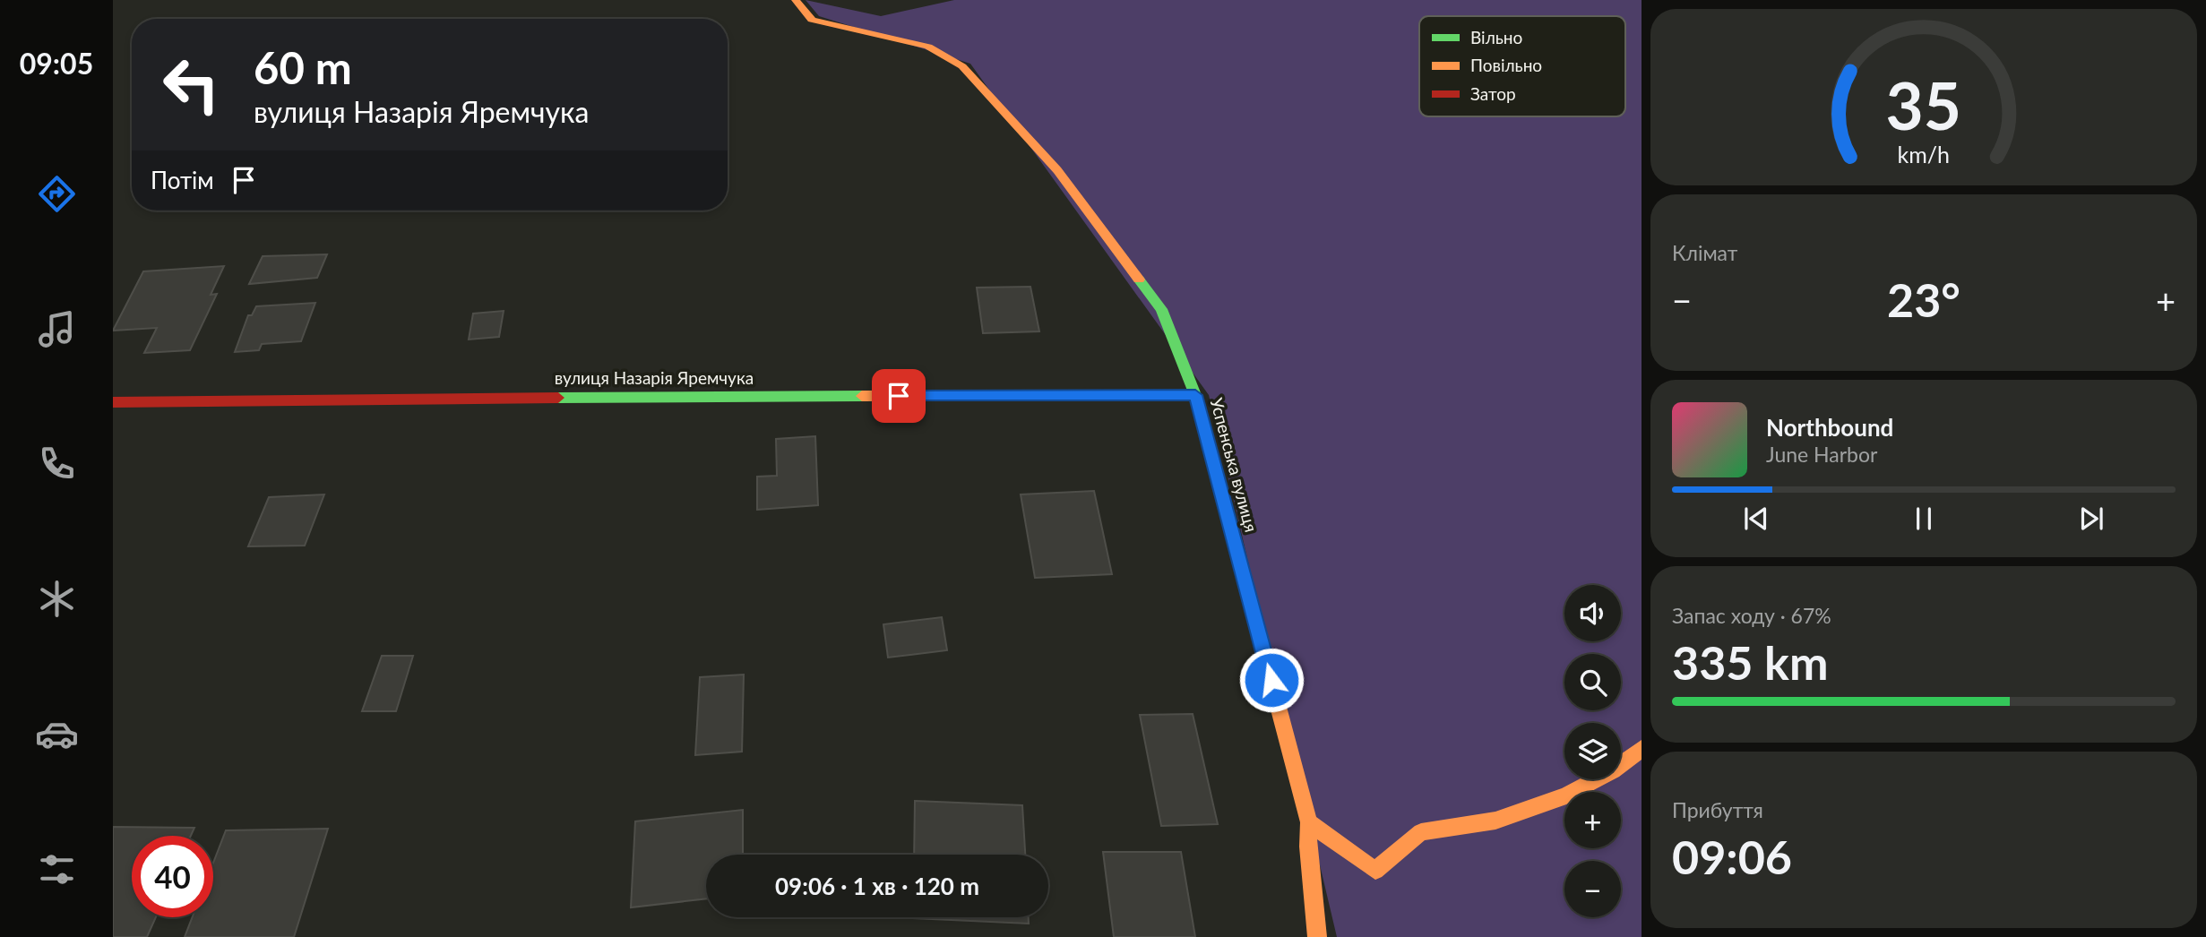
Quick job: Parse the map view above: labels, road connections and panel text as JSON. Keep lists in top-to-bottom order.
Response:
{
  "streets": {
    "street": ["вулиця Назарія Яремчука", "Успенська вулиця"]
  },
  "crossings": [
    ["вулиця Назарія Яремчука", "Успенська вулиця"]
  ],
  "legend": ["Вільно", "Повільно", "Затор"],
  "page": {
    "tabs": "09:05",
    "turn": ["60 m", "вулиця Назарія Яремчука"],
    "then": "Потім",
    "tile": [
      "Клімат",
      ["Запас ходу · 67%", "335 km"],
      ["Прибуття", "09:06"]
    ],
    "heat": ["−", "23°", "+"],
    "song": ["Northbound", "June Harbor"],
    "map_buttons": ["+", "−"],
    "limit": "40",
    "trip": "09:06 · 1 хв · 120 m",
    "gauge": ["35", "km/h"]
  }
}
